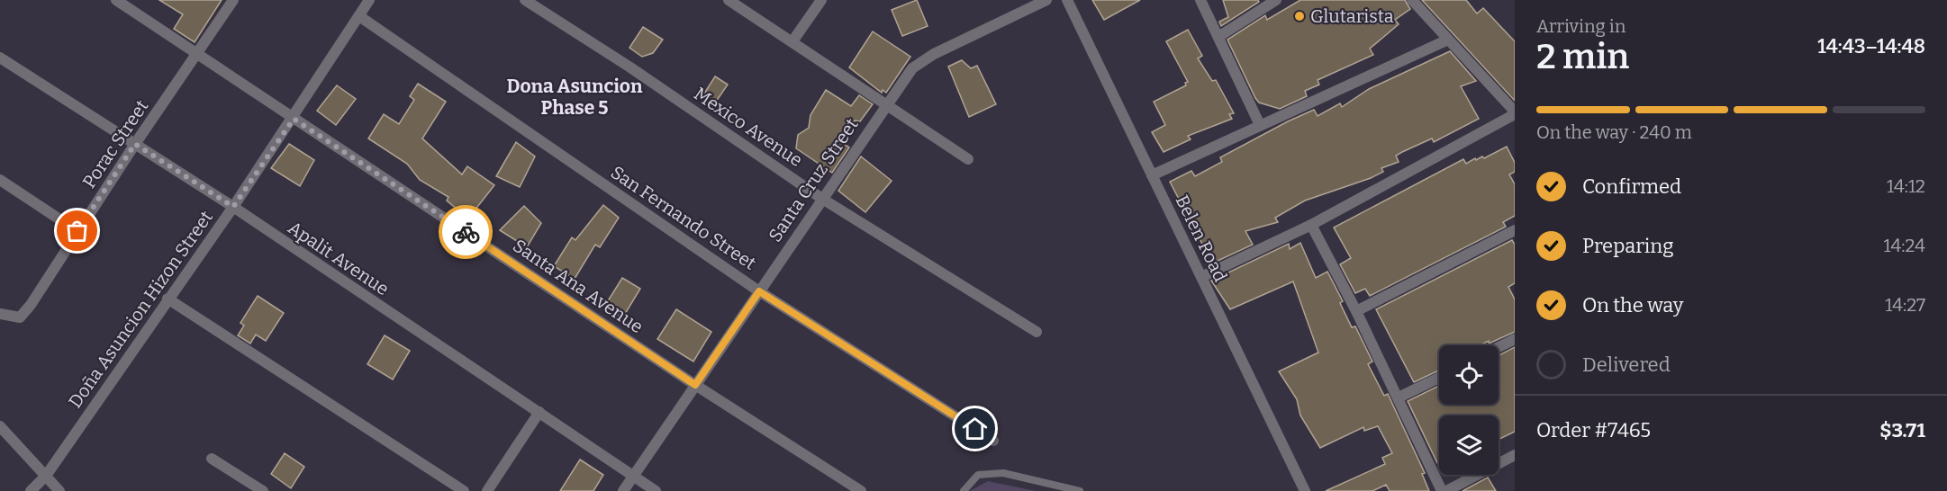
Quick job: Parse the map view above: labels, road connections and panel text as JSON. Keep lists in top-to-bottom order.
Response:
{
  "streets": {
    "street": [
      "Mexico Avenue",
      "Porac Street",
      "Santa Cruz Street",
      "San Fernando Street",
      "Belen Road",
      "Apalit Avenue",
      "Santa Ana Avenue",
      "Doña Asuncion Hizon Street"
    ]
  },
  "crossings": [
    ["Mexico Avenue", "Santa Cruz Street"],
    ["Porac Street", "Apalit Avenue"],
    ["Porac Street", "Santa Ana Avenue"],
    ["Santa Cruz Street", "San Fernando Street"],
    ["Santa Cruz Street", "Apalit Avenue"],
    ["Santa Cruz Street", "Santa Ana Avenue"],
    ["San Fernando Street", "Doña Asuncion Hizon Street"],
    ["Apalit Avenue", "Doña Asuncion Hizon Street"],
    ["Santa Ana Avenue", "Doña Asuncion Hizon Street"]
  ],
  "districts": ["Dona Asuncion Phase 5"],
  "places": ["Glutarista"],
  "page": {
    "heading": ["2 min", "Arriving in", "14:43–14:48"],
    "panel": ["Order #7465", "$3.71"],
    "bar": "On the way · 240 m",
    "list": [
      ["Confirmed", "14:12"],
      ["Preparing", "14:24"],
      ["On the way", "14:27"],
      "Delivered"
    ]
  }
}
